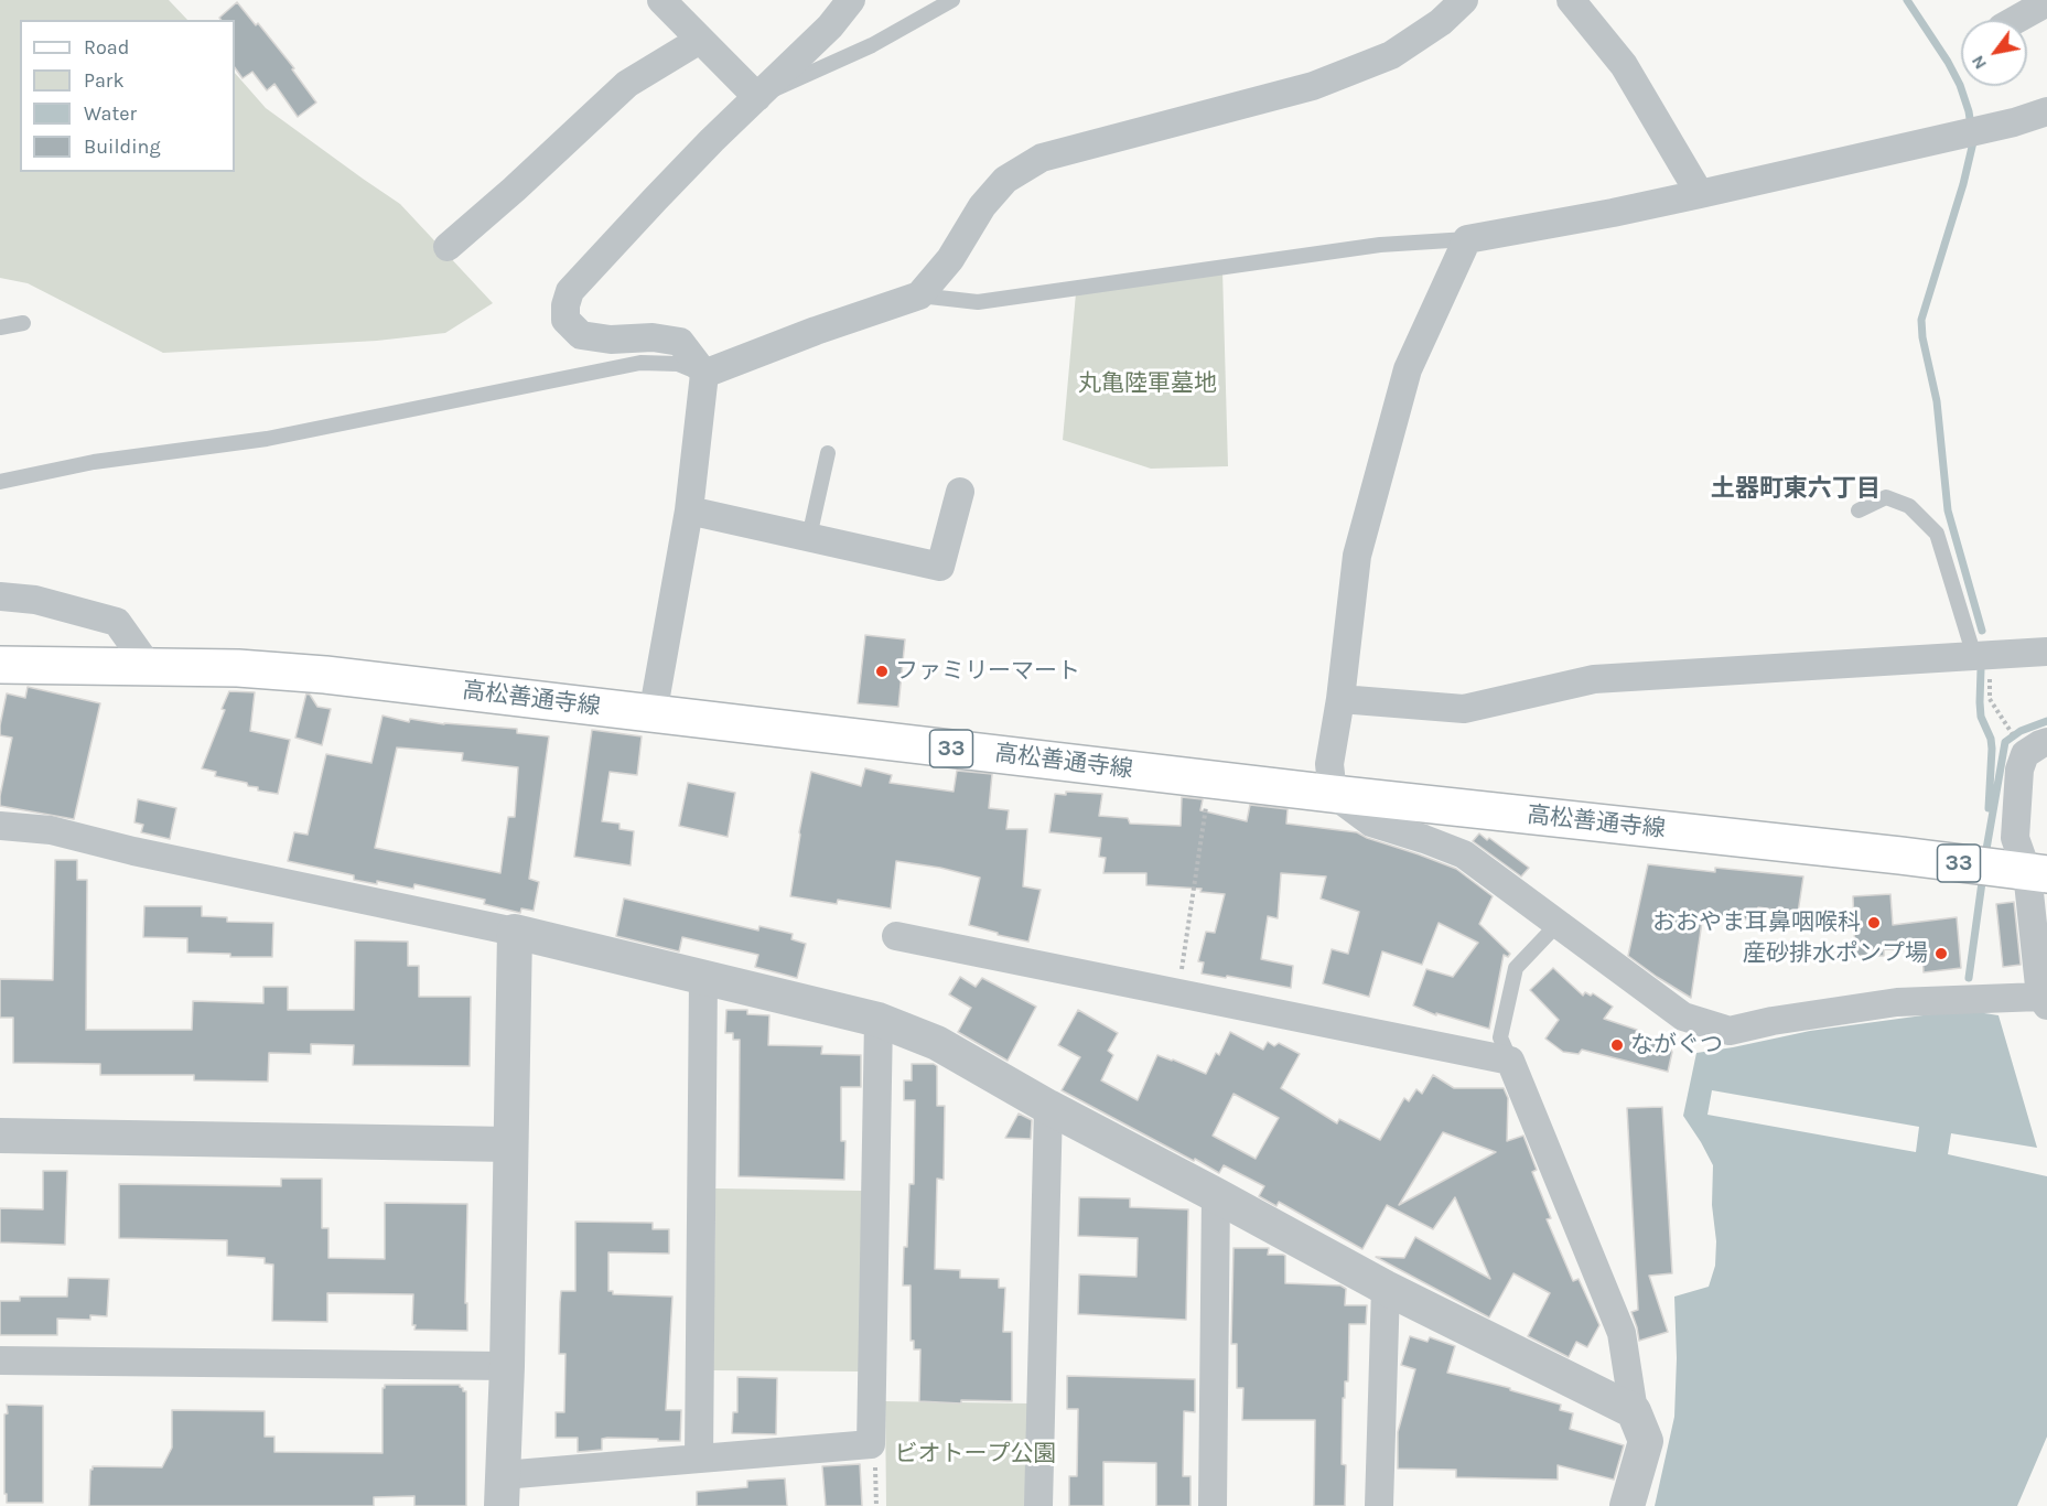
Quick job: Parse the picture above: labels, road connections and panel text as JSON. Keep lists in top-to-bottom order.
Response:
{
  "streets": {
    "main road": ["高松善通寺線", "33"]
  },
  "districts": ["土器町東六丁目"],
  "parks": ["丸亀陸軍墓地", "ビオトープ公園"],
  "places": [
    "ファミリーマート",
    "おおやま耳鼻咽喉科",
    "産砂排水ポンプ場",
    "ながぐつ"
  ],
  "legend": [
    "Road",
    "Park",
    "Water",
    "Building"
  ],
  "north": "bottom left"
}
